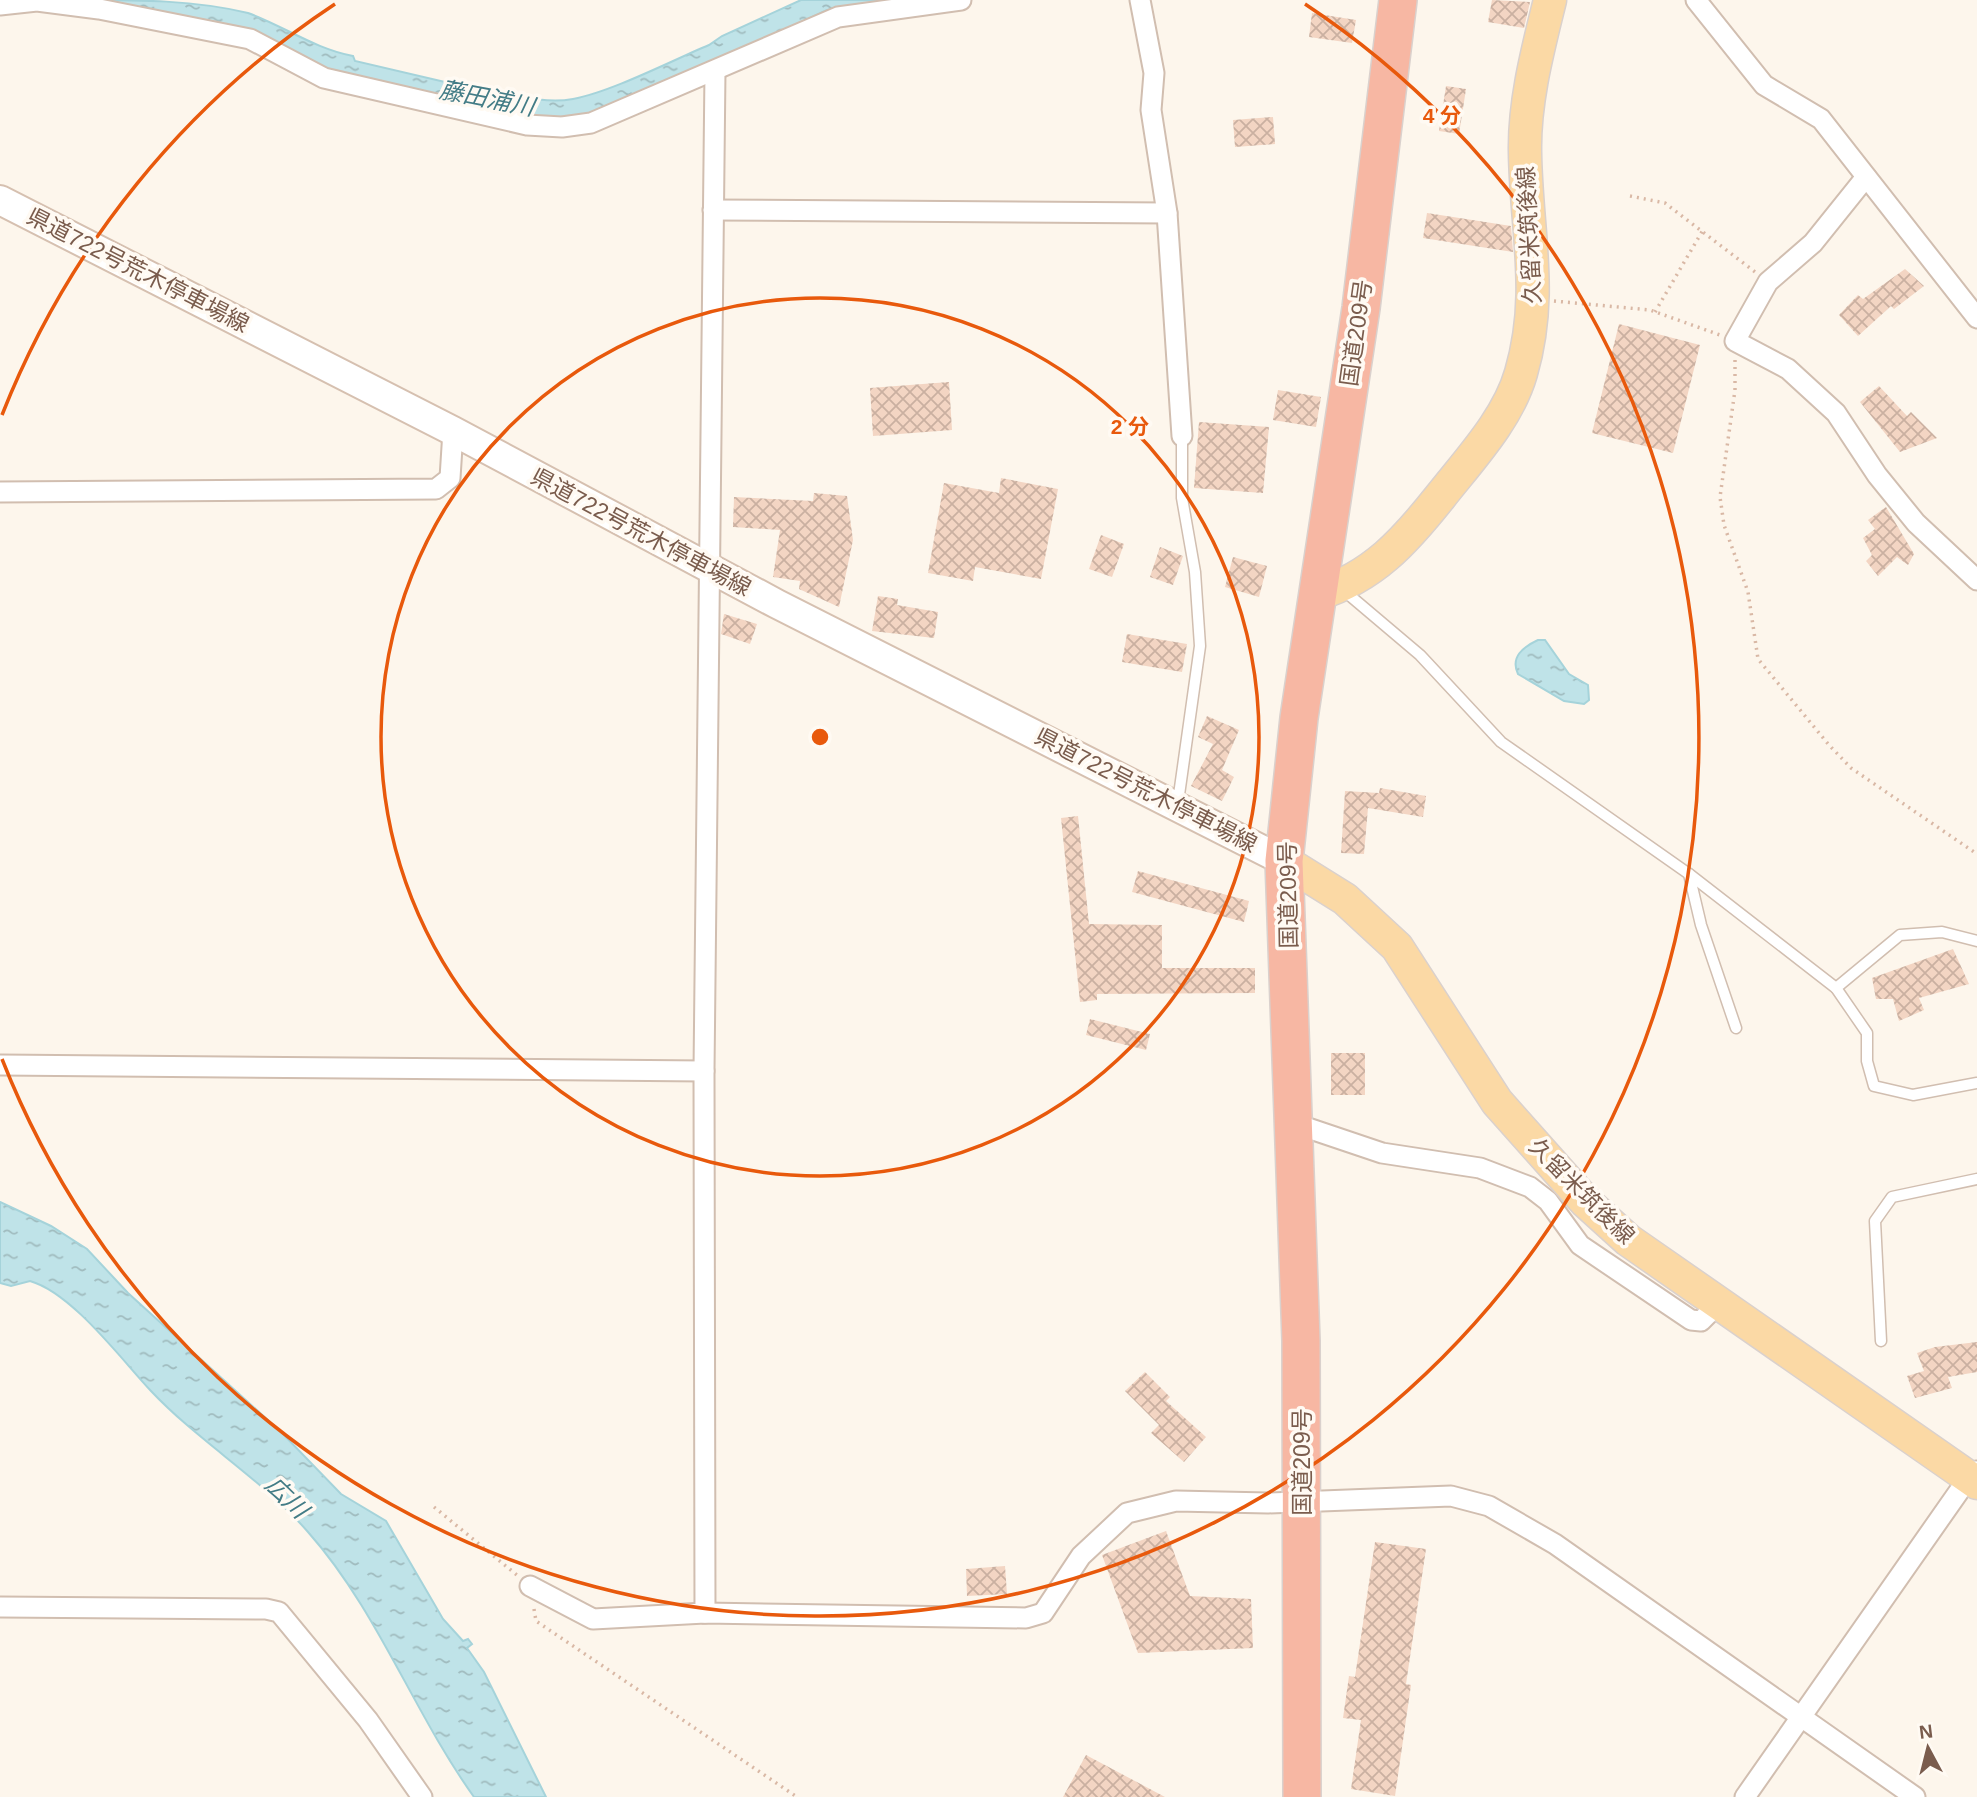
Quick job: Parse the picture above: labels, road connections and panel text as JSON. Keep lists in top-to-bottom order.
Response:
{
  "streets": {
    "highway": ["国道209号"],
    "main road": ["久留米筑後線", "県道722号荒木停車場線"]
  },
  "crossings": [
    ["久留米筑後線", "県道722号荒木停車場線"],
    ["久留米筑後線", "国道209号"],
    ["県道722号荒木停車場線", "国道209号"]
  ],
  "water": ["藤田浦川", "広川"],
  "north": "top",
  "rings": ["4 分", "2 分"]
}
